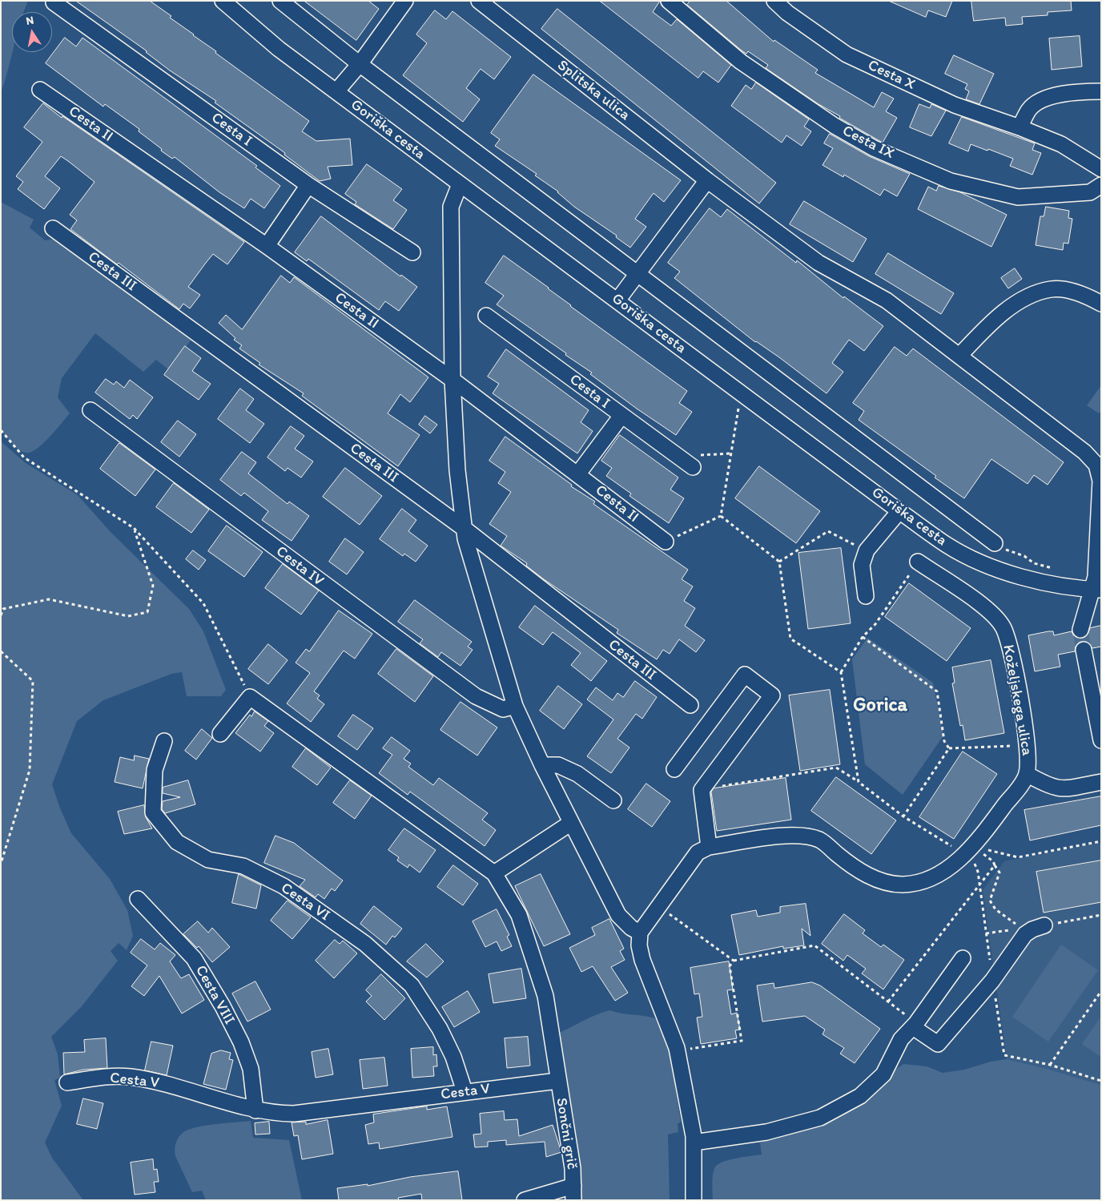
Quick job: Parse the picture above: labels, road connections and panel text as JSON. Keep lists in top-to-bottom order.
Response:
{
  "streets": {
    "street": [
      "Cesta X",
      "Splitska ulica",
      "Cesta II",
      "Cesta I",
      "Goriška cesta",
      "Cesta IX",
      "Cesta III",
      "Cesta IV",
      "Koželjskega ulica",
      "Cesta VI",
      "Cesta VIII",
      "Cesta V",
      "Sončni grič"
    ]
  },
  "crossings": [
    ["Splitska ulica", "Goriška cesta"],
    ["Cesta VI", "Cesta V"],
    ["Cesta VIII", "Cesta V"],
    ["Cesta V", "Sončni grič"]
  ],
  "districts": ["Gorica"],
  "north": "top"
}
